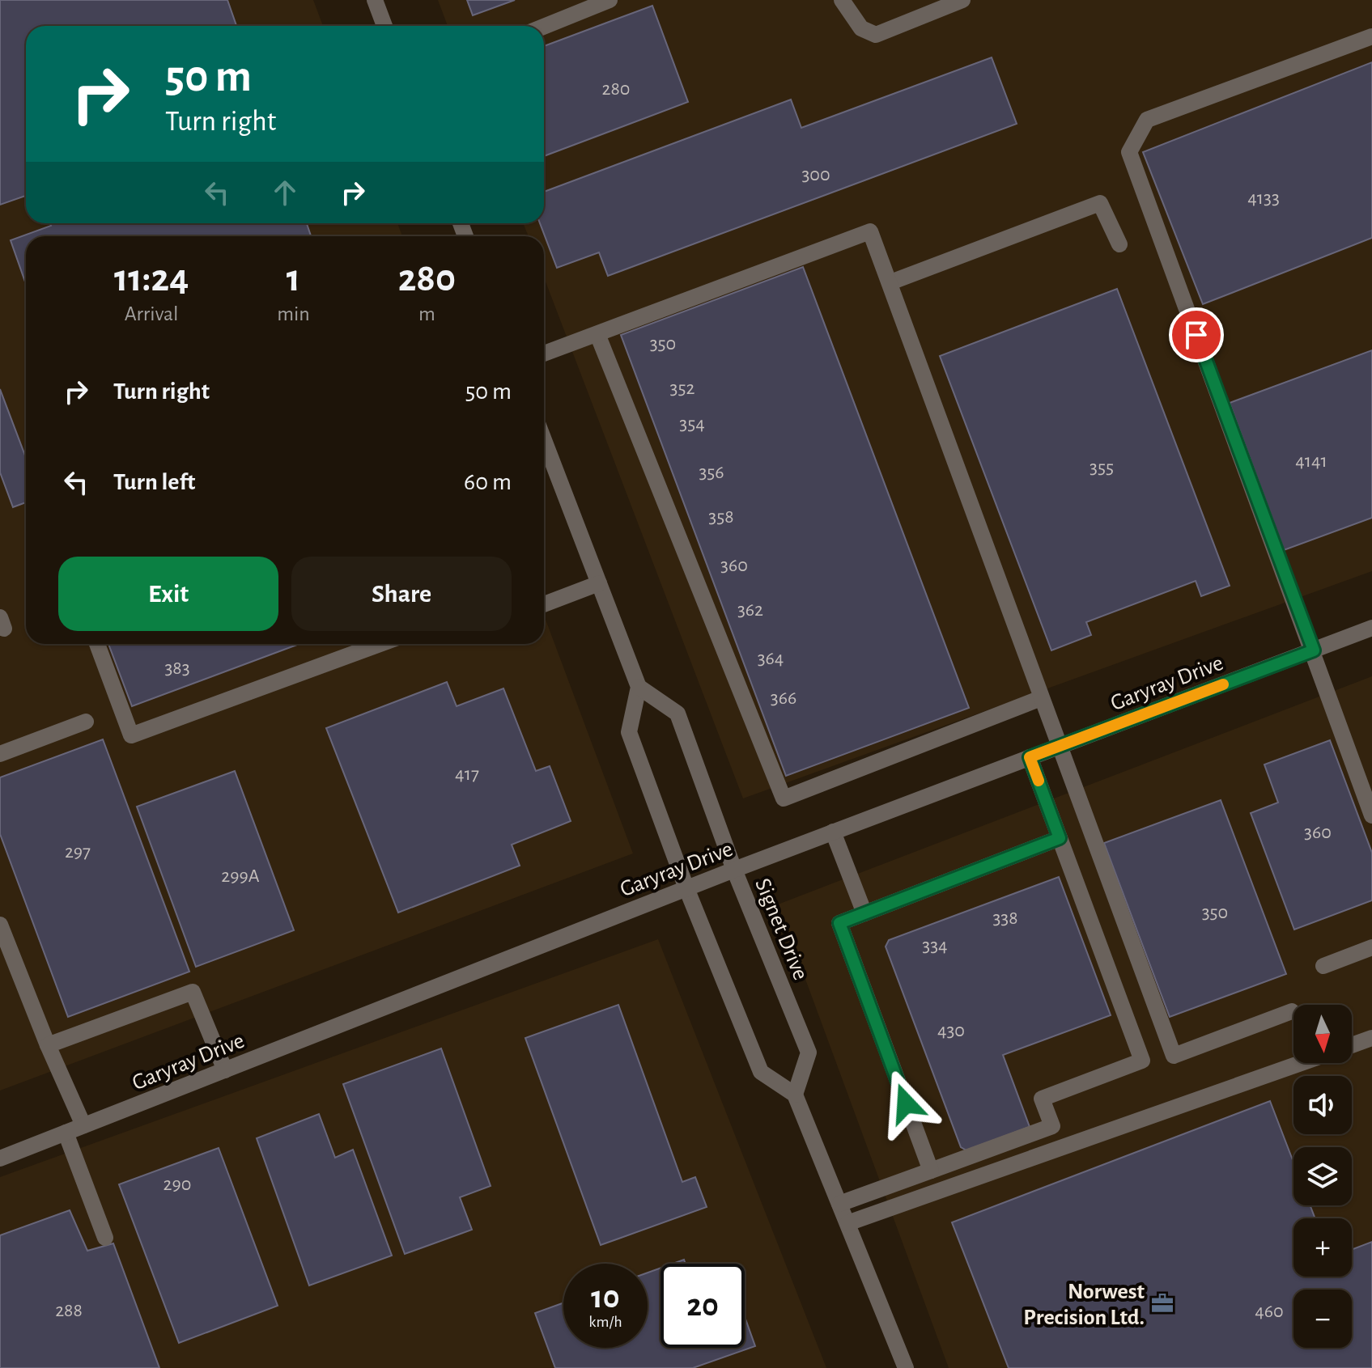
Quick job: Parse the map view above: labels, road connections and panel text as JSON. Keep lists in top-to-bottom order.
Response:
{
  "streets": {
    "street": ["Garyray Drive", "Signet Drive"]
  },
  "crossings": [
    ["Garyray Drive", "Signet Drive"]
  ],
  "places": {
    "office": ["Norwest Precision Ltd."]
  },
  "house_numbers": [
    "280",
    "300",
    "4133",
    "350",
    "352",
    "354",
    "4141",
    "355",
    "356",
    "358",
    "360",
    "362",
    "364",
    "383",
    "366",
    "417",
    "360",
    "297",
    "299A",
    "350",
    "338",
    "334",
    "430",
    "290",
    "288",
    "460"
  ],
  "north": "bottom",
  "page": {
    "turn": ["50 m", "Turn right"],
    "eta": [
      "11:24",
      "Arrival",
      "1",
      "min",
      "280",
      "m"
    ],
    "list": [
      {
        "name": "Turn right",
        "value": "50 m"
      },
      {
        "name": "Turn left",
        "value": "60 m"
      }
    ],
    "buttons": ["Exit", "Share"],
    "map_buttons": ["+", "−"],
    "speed": "10 km/h",
    "limit": "20"
  }
}
